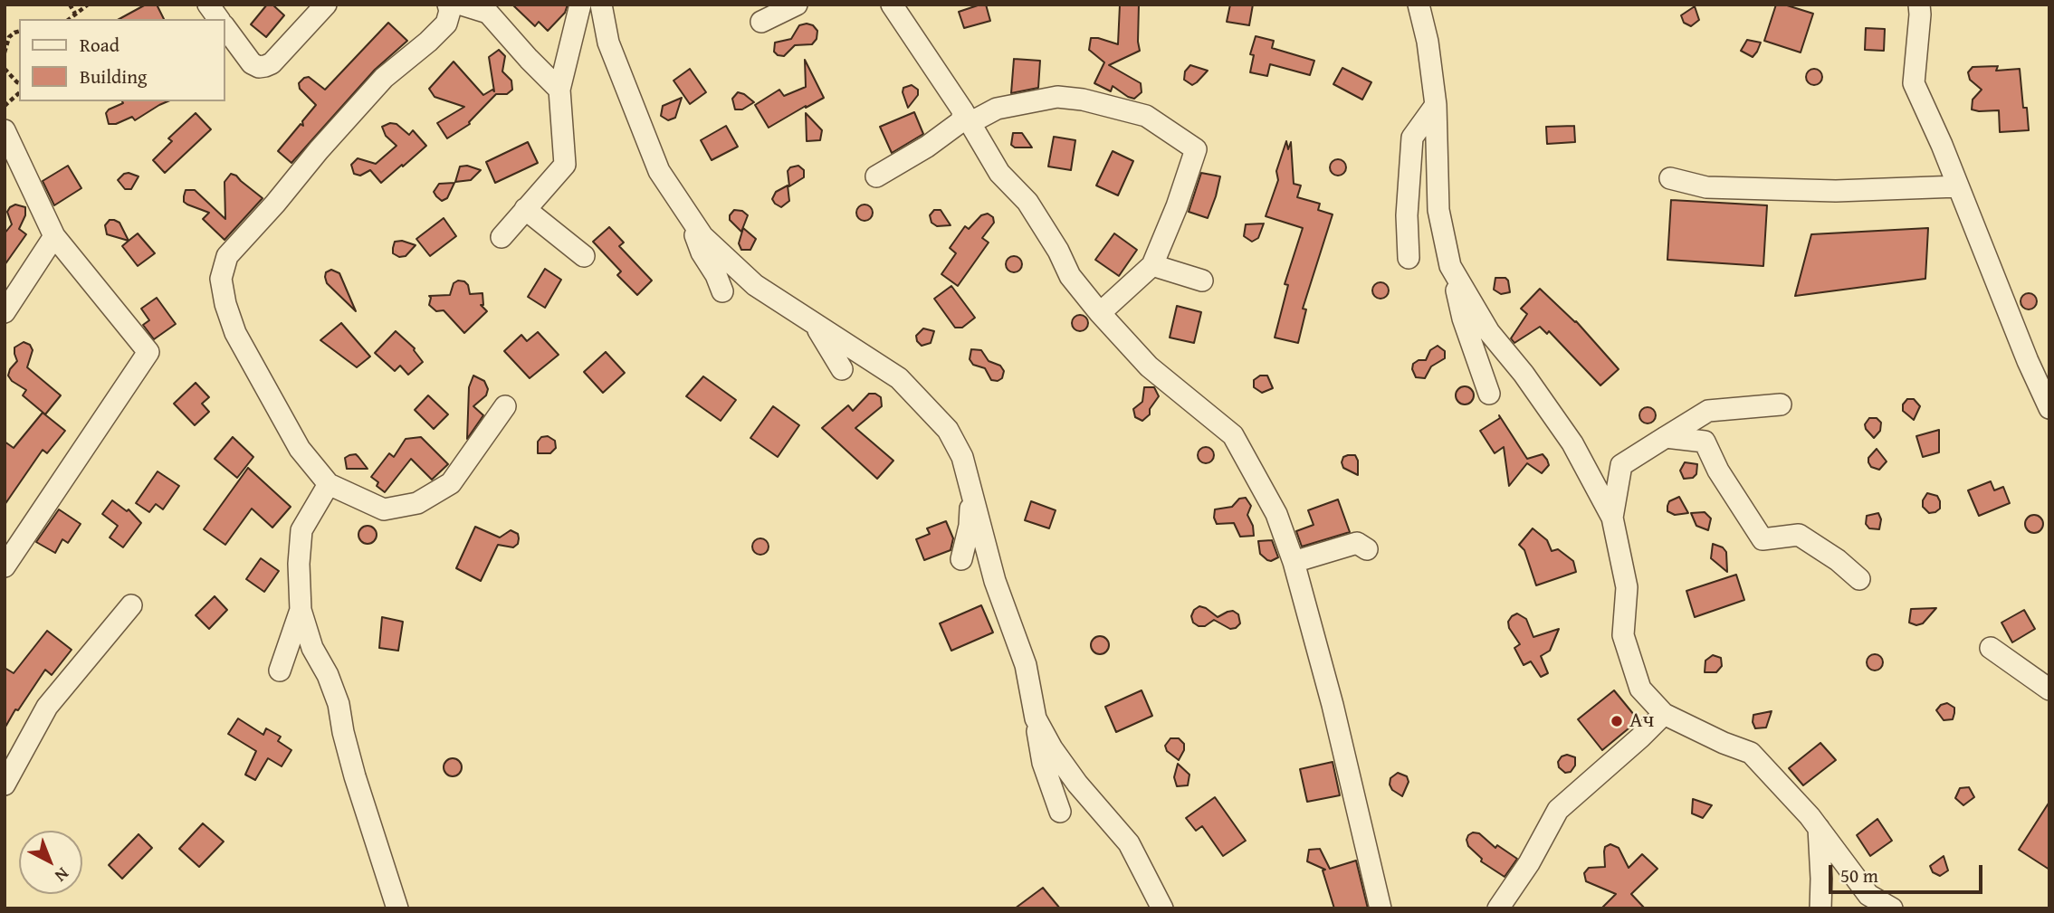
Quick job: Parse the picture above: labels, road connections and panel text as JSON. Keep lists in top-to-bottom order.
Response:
{
  "places": ["Ач"],
  "legend": ["Road", "Building"],
  "scale_bar": "50 m",
  "north": "bottom right"
}
